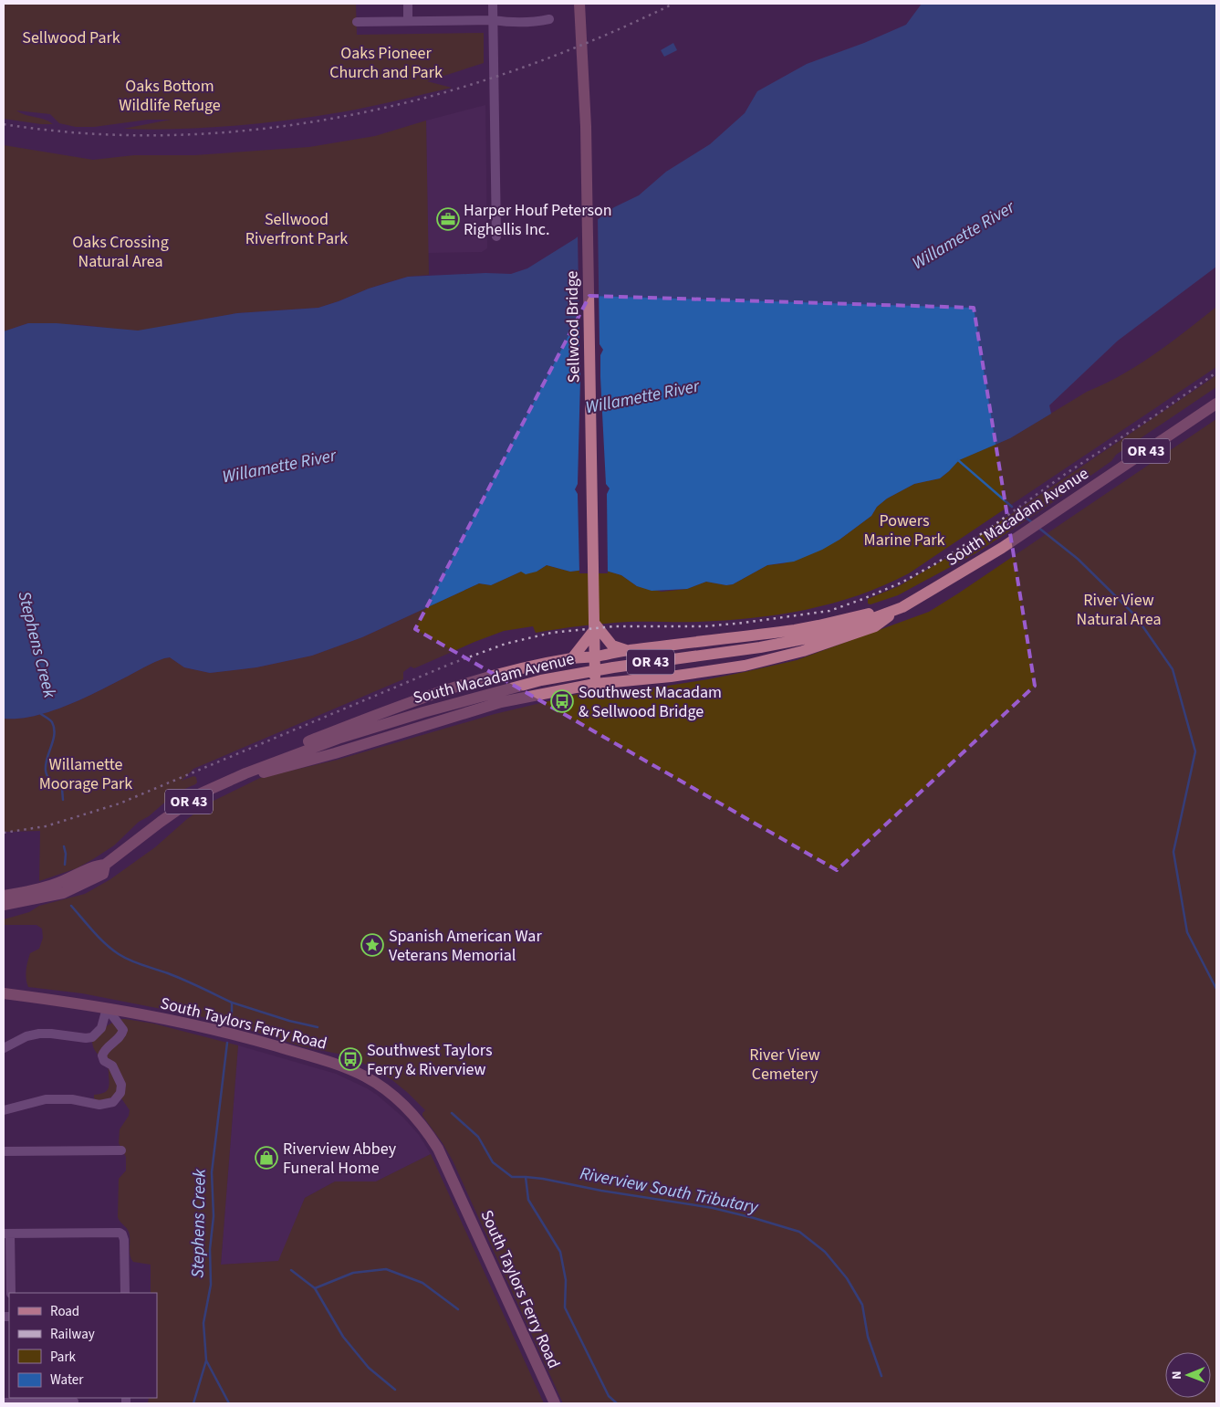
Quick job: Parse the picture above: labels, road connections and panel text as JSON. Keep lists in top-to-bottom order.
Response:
{
  "streets": {
    "main road": [
      "Sellwood Bridge",
      "OR 43",
      "South Macadam Avenue",
      "South Taylors Ferry Road"
    ]
  },
  "water": ["Willamette River", "Stephens Creek", "Riverview South Tributary"],
  "parks": [
    "Sellwood Park",
    "Oaks Pioneer Church and Park",
    "Oaks Bottom Wildlife Refuge",
    "Sellwood Riverfront Park",
    "Oaks Crossing Natural Area",
    "Powers Marine Park",
    "River View Natural Area",
    "Willamette Moorage Park",
    "River View Cemetery"
  ],
  "places": {
    "office": ["Harper Houf Peterson Righellis Inc."],
    "bus stop": ["Southwest Macadam & Sellwood Bridge", "Southwest Taylors Ferry & Riverview"],
    "place": ["Spanish American War Veterans Memorial"],
    "shop": ["Riverview Abbey Funeral Home"]
  },
  "legend": [
    "Road",
    "Railway",
    "Park",
    "Water"
  ],
  "north": "left"
}
